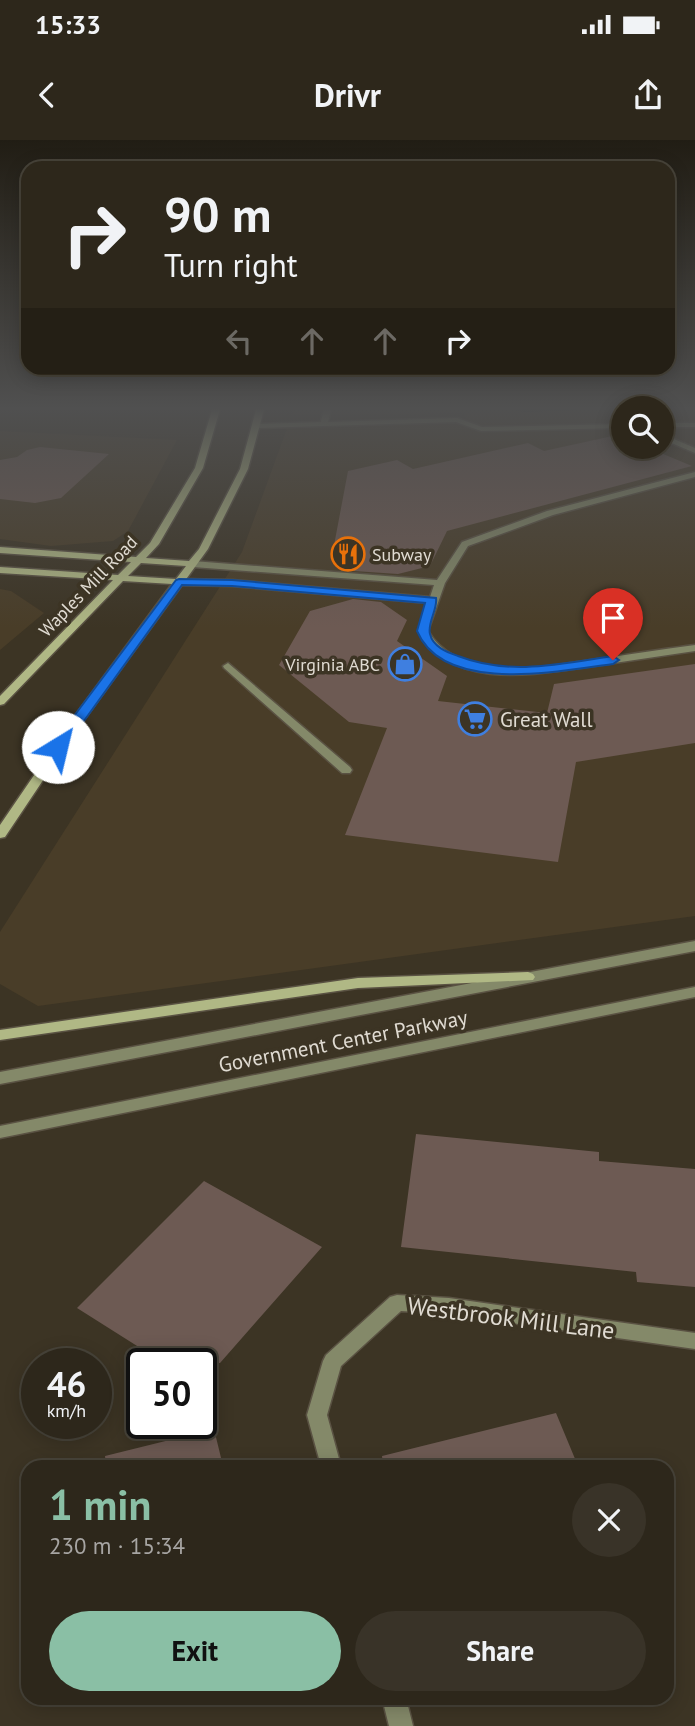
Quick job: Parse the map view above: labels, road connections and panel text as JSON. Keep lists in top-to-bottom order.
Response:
{
  "streets": {
    "main road": ["Waples Mill Road"],
    "street": ["Government Center Parkway", "Westbrook Mill Lane"]
  },
  "places": {
    "restaurant": ["Subway"],
    "shop": ["Virginia ABC"],
    "supermarket": ["Great Wall"]
  },
  "page": {
    "status": "15:33",
    "header": "Drivr",
    "turn": ["90 m", "Turn right"],
    "speed": "46 km/h",
    "limit": "50",
    "heading": ["1 min", "230 m · 15:34"],
    "buttons": ["Exit", "Share"]
  }
}
